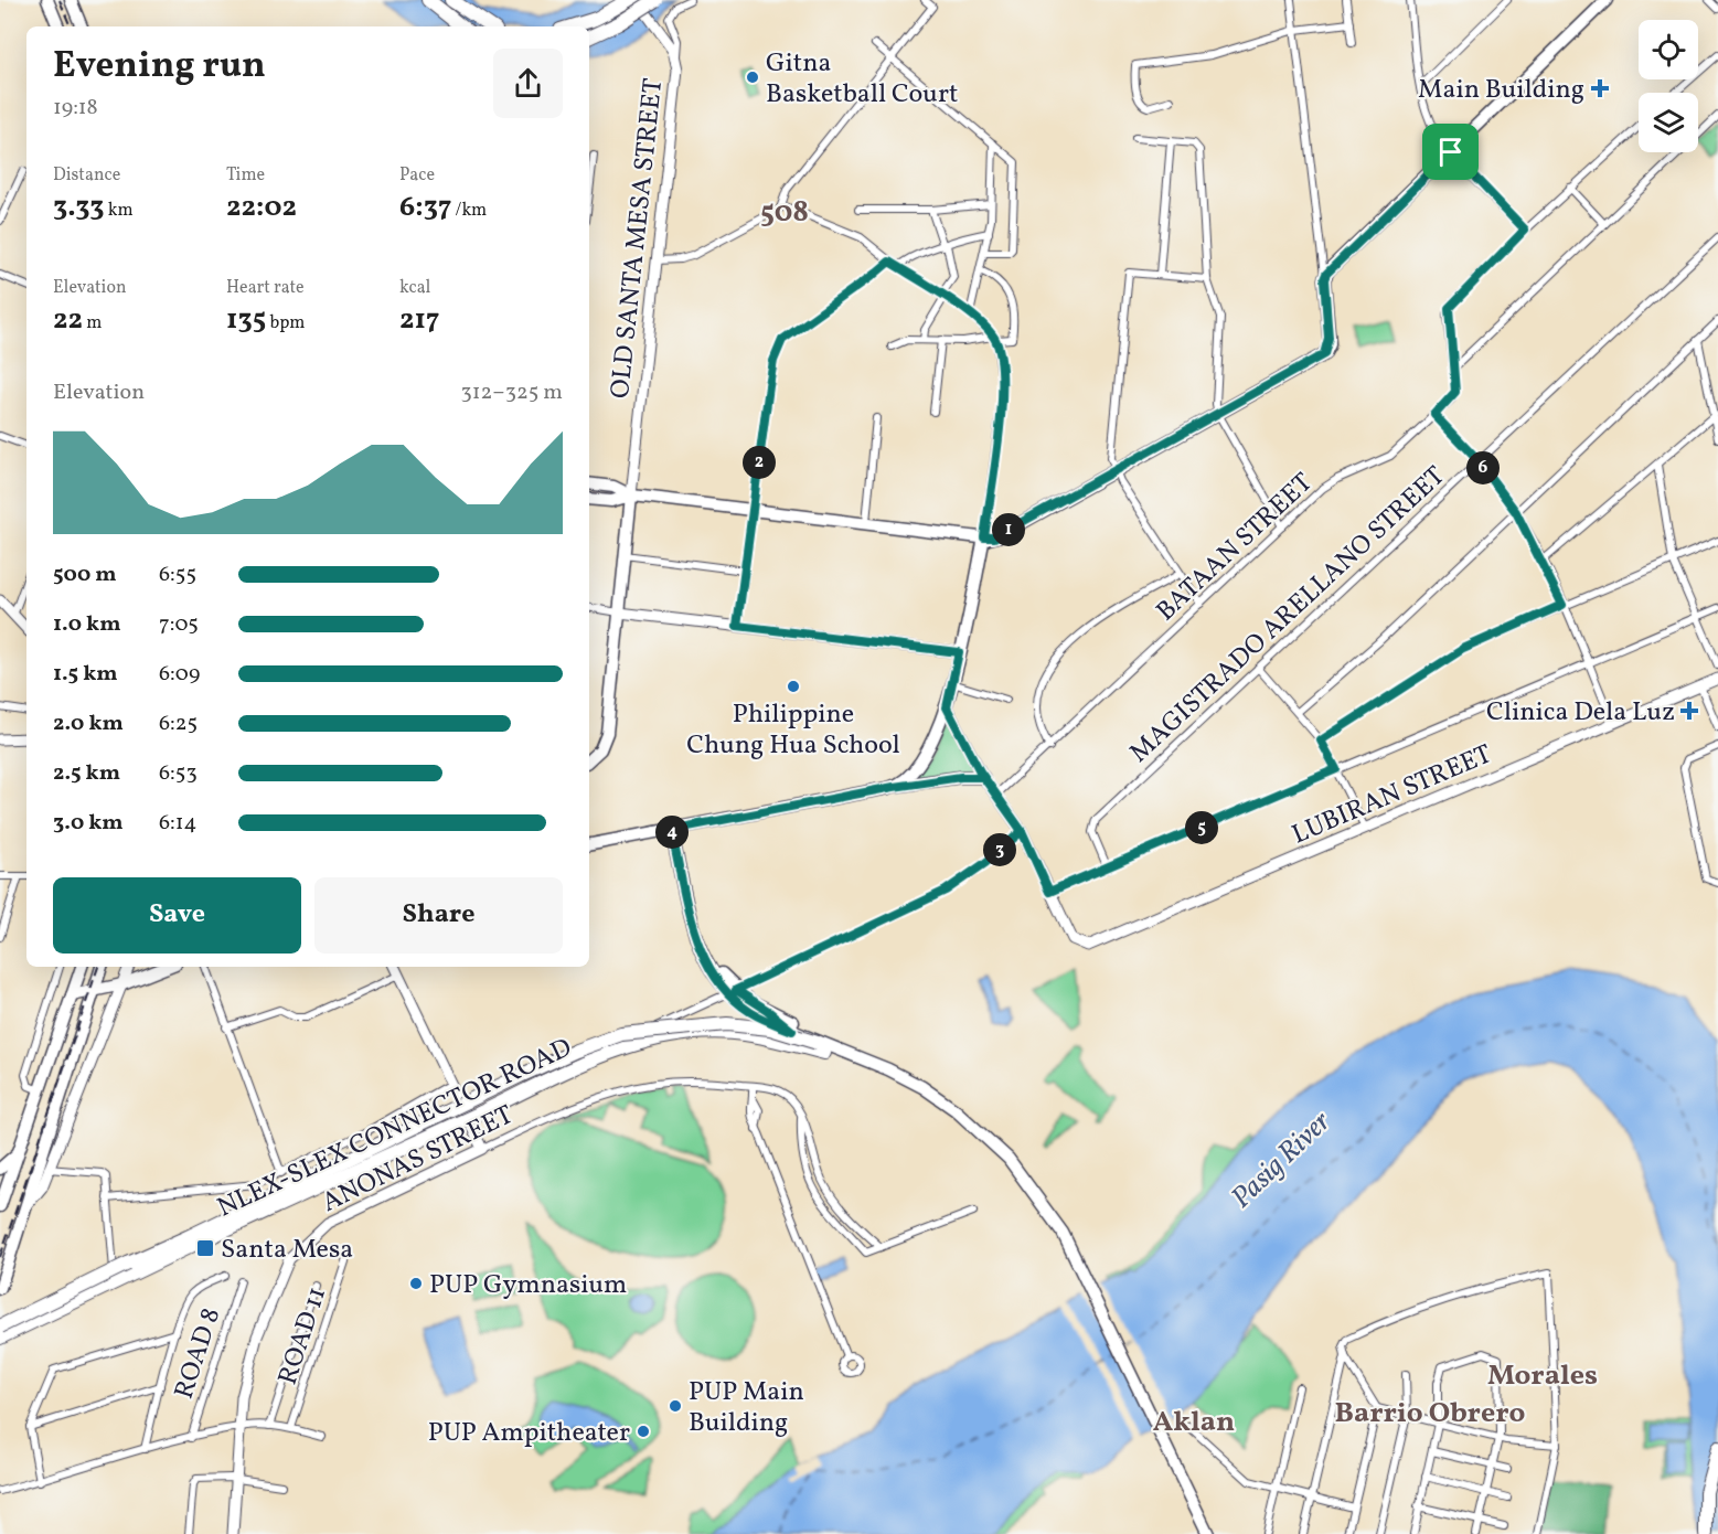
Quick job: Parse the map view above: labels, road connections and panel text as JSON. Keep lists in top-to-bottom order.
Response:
{
  "streets": {
    "highway": ["NLEX-SLEX CONNECTOR ROAD"],
    "main road": ["OLD SANTA MESA STREET", "LUBIRAN STREET", "ANONAS STREET"],
    "street": [
      "BATAAN STREET",
      "MAGISTRADO ARELLANO STREET",
      "ROAD 11",
      "ROAD 8"
    ]
  },
  "districts": [
    "508",
    "Morales",
    "Barrio Obrero",
    "Aklan"
  ],
  "water": ["Pasig River"],
  "places": {
    "other": [
      "Gitna Basketball Court",
      "Philippine Chung Hua School",
      "PUP Gymnasium",
      "PUP Main Building",
      "PUP Ampitheater"
    ],
    "health": ["Main Building", "Clinica Dela Luz"],
    "transit": ["Santa Mesa"]
  },
  "page": {
    "heading": ["Evening run", "19:18"],
    "stats": [
      ["Distance", "3.33 km"],
      ["Time", "22:02"],
      ["Pace", "6:37 /km"],
      ["Elevation", "22 m"],
      ["Heart rate", "135 bpm"],
      ["kcal", "217"]
    ],
    "chart": ["Elevation", "312–325 m"],
    "pins": [
      "2",
      "6",
      "1",
      "5",
      "4",
      "3"
    ],
    "list": [
      {
        "name": "500 m",
        "note": "6:55"
      },
      {
        "name": "1.0 km",
        "note": "7:05"
      },
      {
        "name": "1.5 km",
        "note": "6:09"
      },
      {
        "name": "2.0 km",
        "note": "6:25"
      },
      {
        "name": "2.5 km",
        "note": "6:53"
      },
      {
        "name": "3.0 km",
        "note": "6:14"
      }
    ],
    "buttons": ["Save", "Share"]
  }
}
